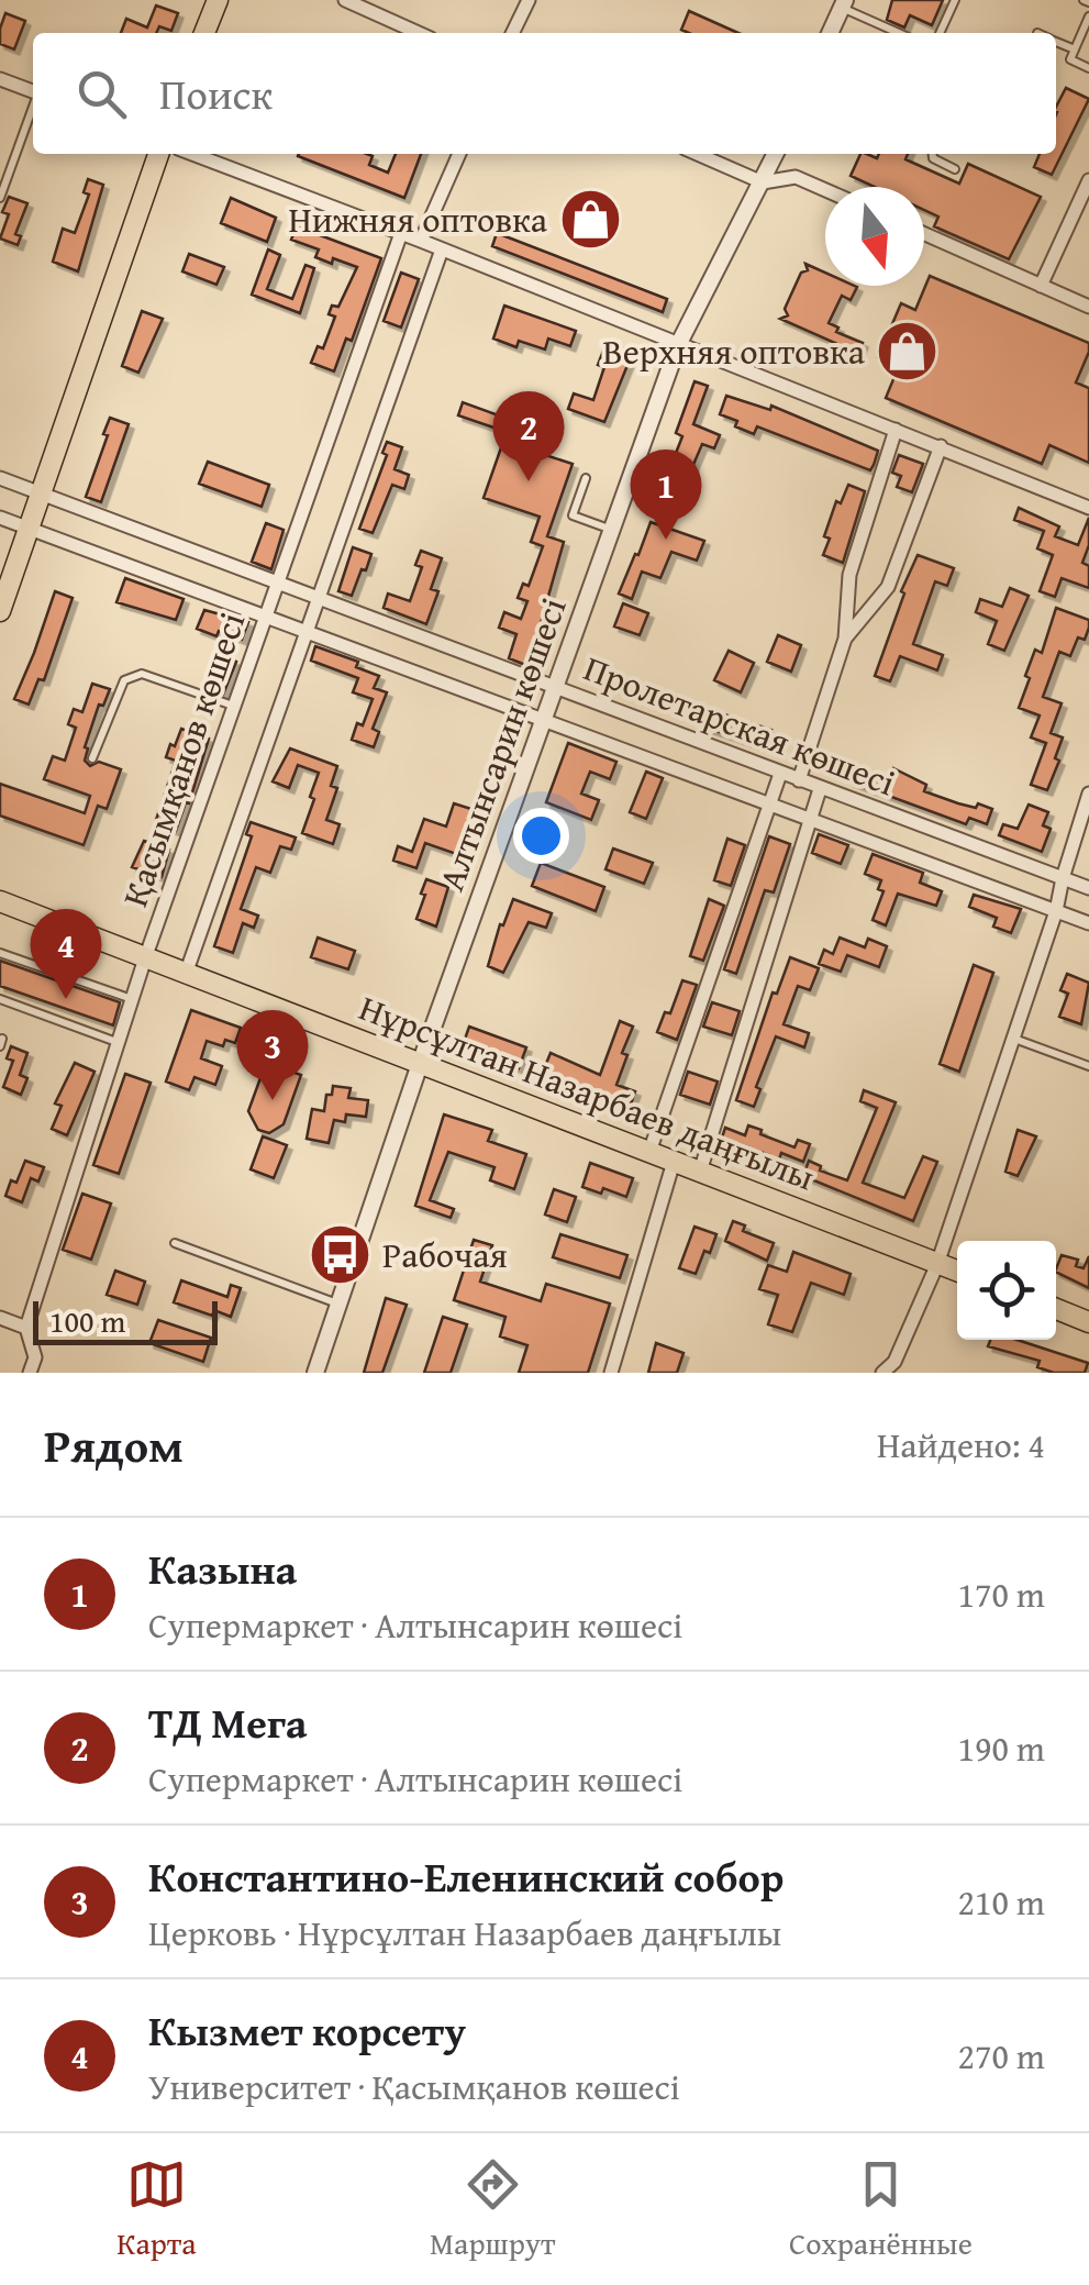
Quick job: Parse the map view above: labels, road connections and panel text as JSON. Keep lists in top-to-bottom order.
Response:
{
  "streets": {
    "main road": ["Нұрсұлтан Назарбаев даңғылы"],
    "street": ["Пролетарская көшесі", "Алтынсарин көшесі", "Қасымқанов көшесі"]
  },
  "crossings": [
    ["Пролетарская көшесі", "Алтынсарин көшесі"],
    ["Пролетарская көшесі", "Қасымқанов көшесі"],
    ["Алтынсарин көшесі", "Нұрсұлтан Назарбаев даңғылы"],
    ["Қасымқанов көшесі", "Нұрсұлтан Назарбаев даңғылы"]
  ],
  "places": {
    "shop": ["Нижняя оптовка", "Верхняя оптовка"],
    "bus stop": ["Рабочая"]
  },
  "scale_bar": "100 m",
  "north": "bottom",
  "page": {
    "search": "Поиск",
    "pins": [
      "2",
      "1",
      "4",
      "3"
    ],
    "scale": "100 m",
    "heading": ["Рядом", "Найдено: 4"],
    "list": [
      {
        "mark": "1",
        "name": "Казына",
        "note": "Супермаркет · Алтынсарин көшесі",
        "value": "170 m"
      },
      {
        "mark": "2",
        "name": "ТД Мега",
        "note": "Супермаркет · Алтынсарин көшесі",
        "value": "190 m"
      },
      {
        "mark": "3",
        "name": "Константино-Еленинский собор",
        "note": "Церковь · Нұрсұлтан Назарбаев даңғылы",
        "value": "210 m"
      },
      {
        "mark": "4",
        "name": "Кызмет корсету",
        "note": "Университет · Қасымқанов көшесі",
        "value": "270 m"
      }
    ],
    "nav": ["Карта", "Маршрут", "Сохранённые"]
  }
}
